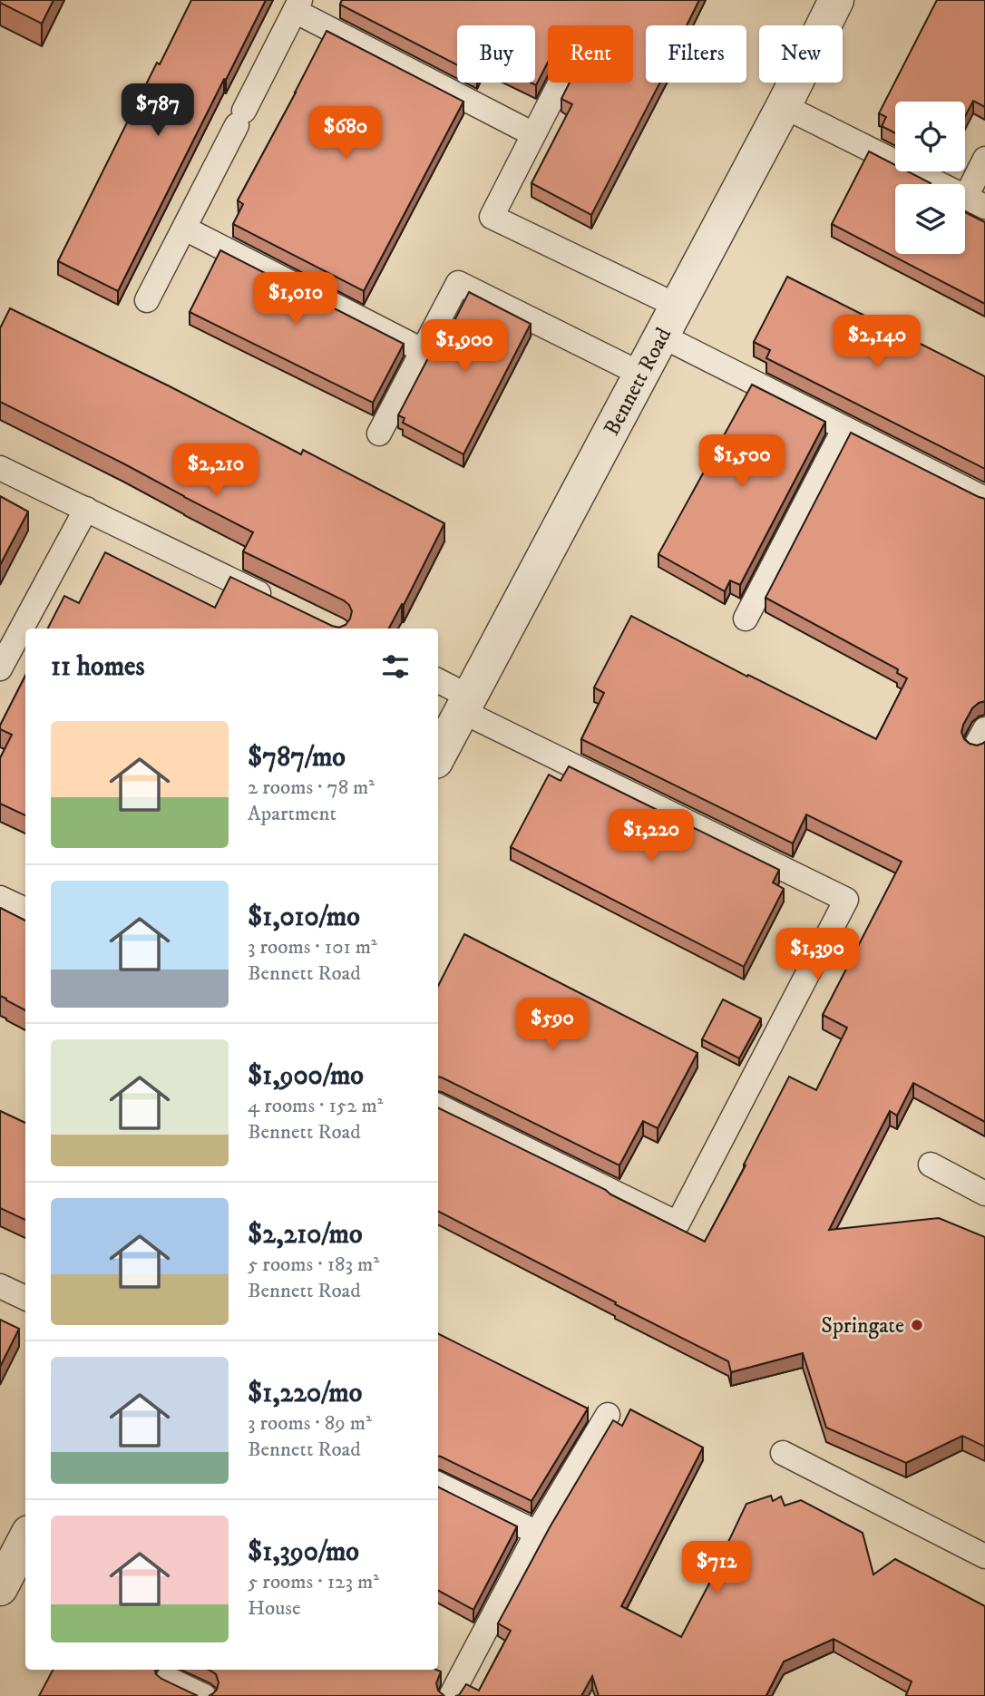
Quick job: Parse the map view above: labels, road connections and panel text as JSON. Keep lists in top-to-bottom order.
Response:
{
  "streets": {
    "street": ["Bennett Road"]
  },
  "places": ["Springate"],
  "page": {
    "chip": [
      "Buy",
      "Rent",
      "Filters",
      "New"
    ],
    "price": [
      "$787",
      "$680",
      "$1,010",
      "$2,140",
      "$1,900",
      "$1,500",
      "$2,210",
      "$1,220",
      "$1,390",
      "$590",
      "$712"
    ],
    "heading": "11 homes",
    "list": [
      {
        "name": "$787/mo",
        "note": "2 rooms · 78 m² · Apartment"
      },
      {
        "name": "$1,010/mo",
        "note": "3 rooms · 101 m² · Bennett Road"
      },
      {
        "name": "$1,900/mo",
        "note": "4 rooms · 152 m² · Bennett Road"
      },
      {
        "name": "$2,210/mo",
        "note": "5 rooms · 183 m² · Bennett Road"
      },
      {
        "name": "$1,220/mo",
        "note": "3 rooms · 89 m² · Bennett Road"
      },
      {
        "name": "$1,390/mo",
        "note": "5 rooms · 123 m² · House"
      }
    ]
  }
}
